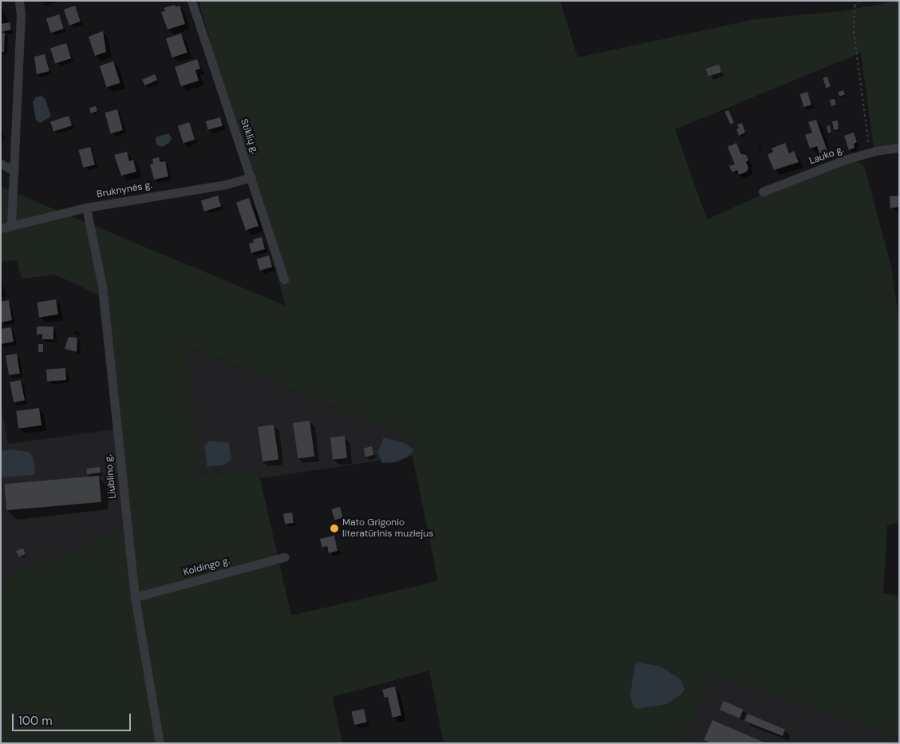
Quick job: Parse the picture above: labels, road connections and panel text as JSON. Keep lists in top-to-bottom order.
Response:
{
  "streets": {
    "street": [
      "Stiklių g.",
      "Lauko g.",
      "Bruknynės g.",
      "Liublino g.",
      "Koldingo g."
    ]
  },
  "crossings": [
    ["Stiklių g.", "Bruknynės g."],
    ["Bruknynės g.", "Liublino g."],
    ["Liublino g.", "Koldingo g."]
  ],
  "places": ["Mato Grigonio literatūrinis muziejus"],
  "scale_bar": "100 m"
}
